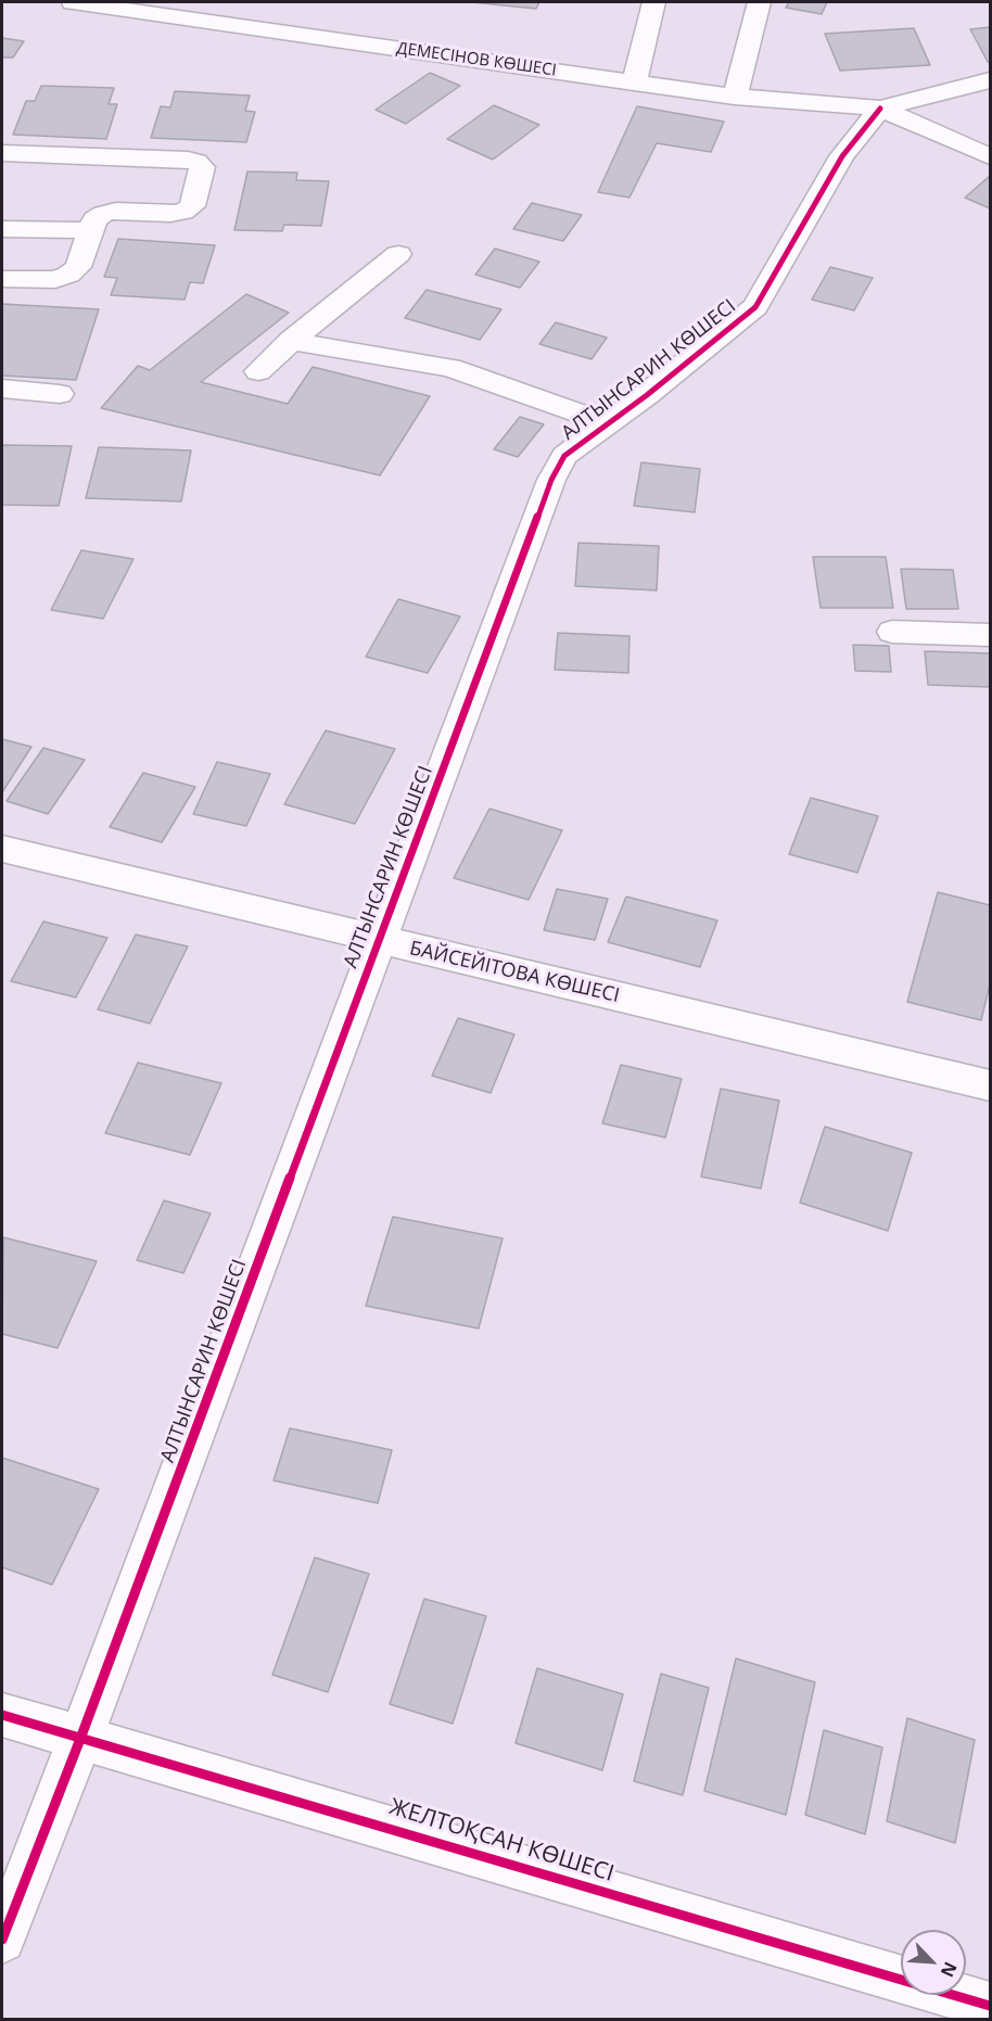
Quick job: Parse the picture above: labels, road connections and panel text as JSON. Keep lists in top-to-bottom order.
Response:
{
  "streets": {
    "street": [
      "ДЕМЕСІНОВ КӨШЕСІ",
      "АЛТЫНСАРИН КӨШЕСІ",
      "БАЙСЕЙІТОВА КӨШЕСІ",
      "ЖЕЛТОҚСАН КӨШЕСІ"
    ]
  },
  "crossings": [
    ["ДЕМЕСІНОВ КӨШЕСІ", "АЛТЫНСАРИН КӨШЕСІ"],
    ["АЛТЫНСАРИН КӨШЕСІ", "БАЙСЕЙІТОВА КӨШЕСІ"],
    ["АЛТЫНСАРИН КӨШЕСІ", "ЖЕЛТОҚСАН КӨШЕСІ"]
  ],
  "north": "bottom right"
}
